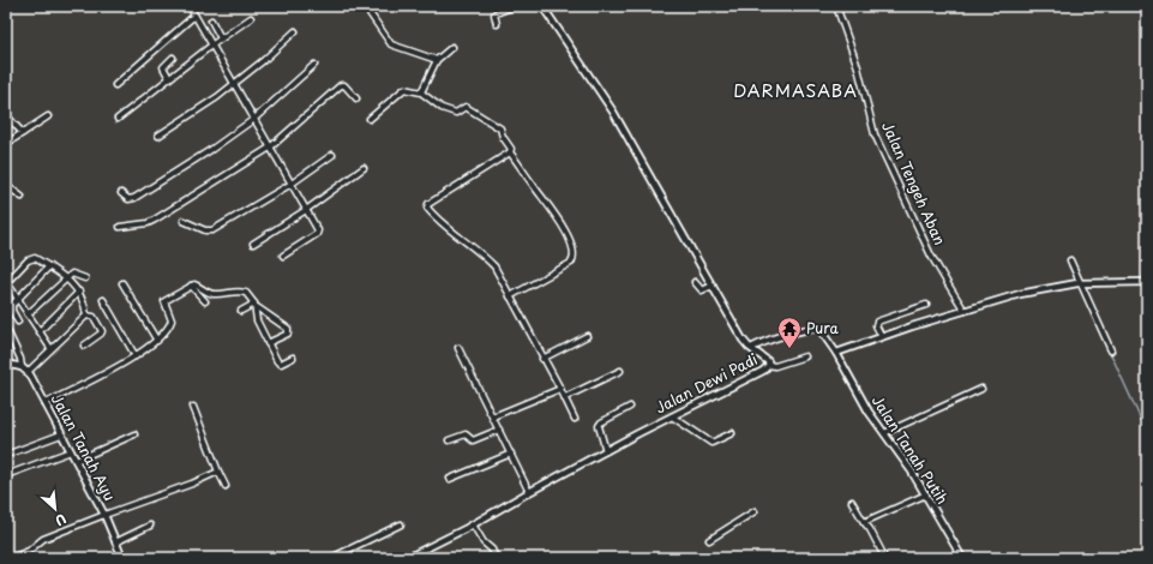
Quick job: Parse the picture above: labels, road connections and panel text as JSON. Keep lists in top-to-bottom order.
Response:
{
  "streets": {
    "street": [
      "Jalan Tengeh Aban",
      "Jalan Dewi Padi",
      "Jalan Tanah Ayu",
      "Jalan Tanah Putih"
    ]
  },
  "crossings": [
    ["Jalan Dewi Padi", "Jalan Tanah Putih"]
  ],
  "districts": ["DARMASABA"],
  "places": {
    "temple": ["Pura"]
  },
  "north": "bottom right"
}
